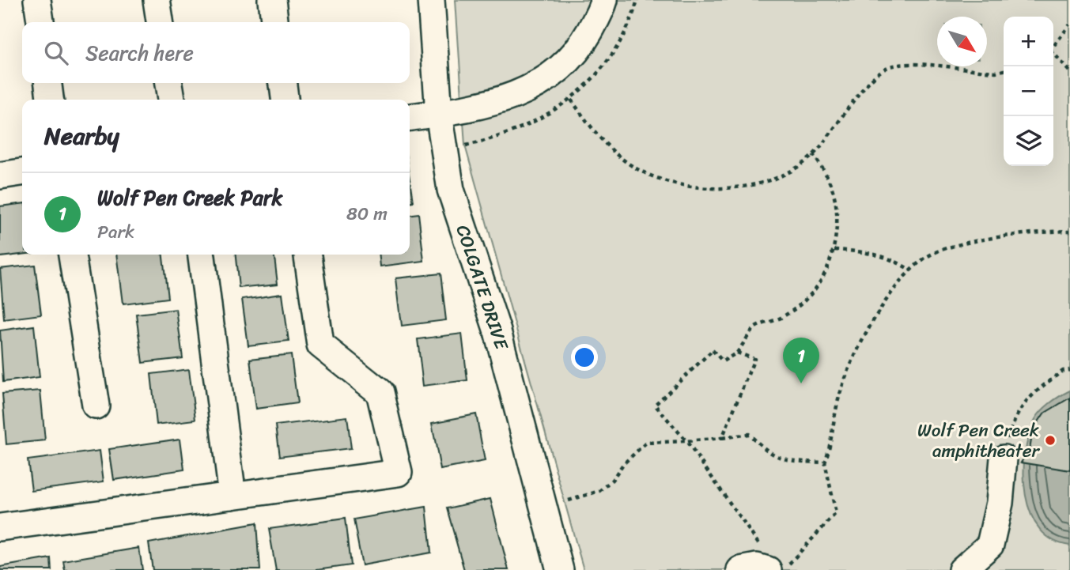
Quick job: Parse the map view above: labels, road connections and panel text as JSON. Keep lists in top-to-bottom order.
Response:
{
  "streets": {
    "street": ["COLGATE DRIVE"]
  },
  "places": ["Wolf Pen Creek amphitheater"],
  "north": "bottom right",
  "page": {
    "map_buttons": ["+", "−"],
    "search": "Search here",
    "heading": "Nearby",
    "list": [
      {
        "mark": "1",
        "name": "Wolf Pen Creek Park",
        "note": "Park",
        "value": "80 m"
      }
    ],
    "pins": "1"
  }
}
